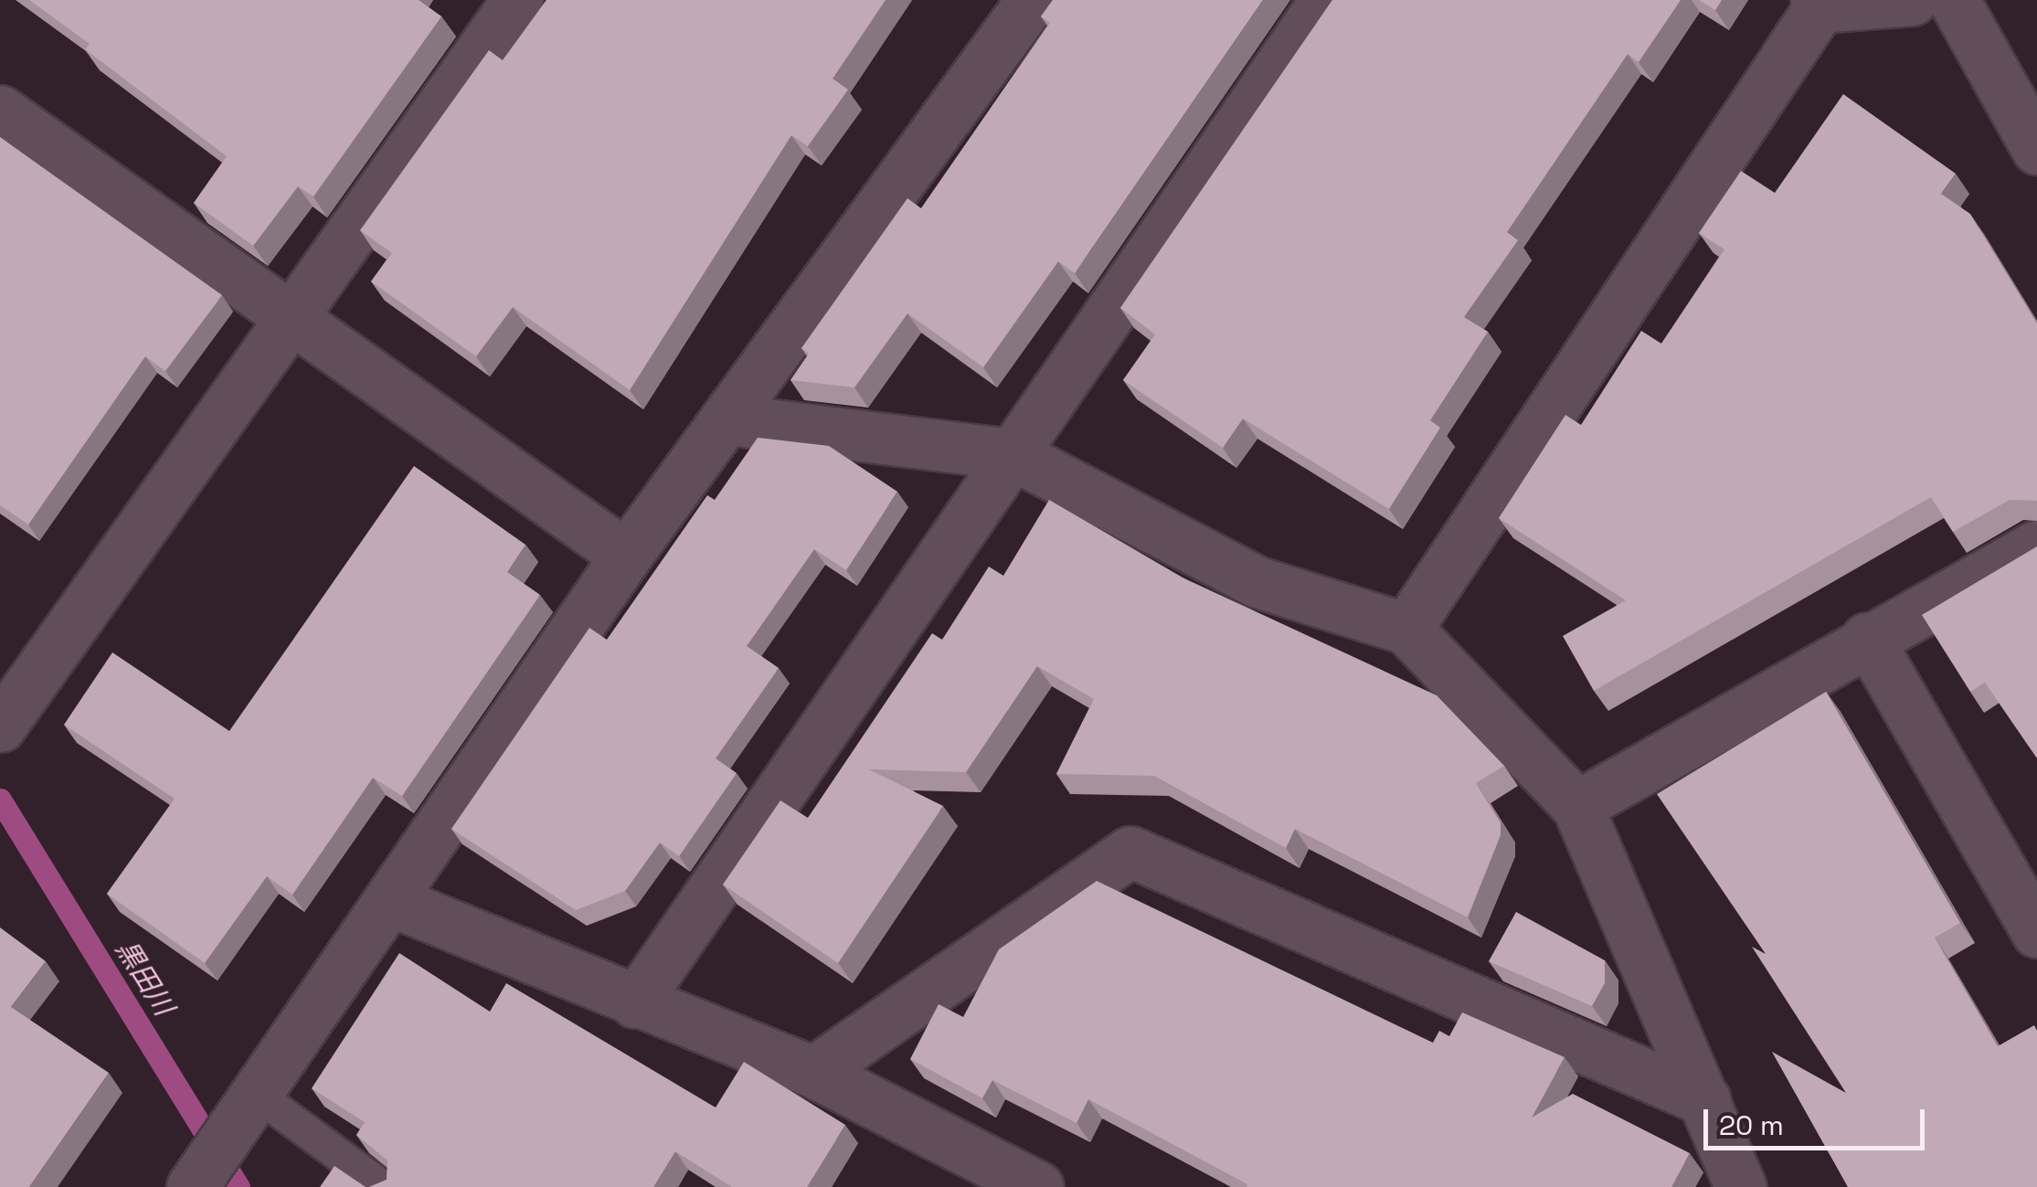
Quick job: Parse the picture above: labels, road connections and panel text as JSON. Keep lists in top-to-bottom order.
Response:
{
  "water": ["黒田川"],
  "scale_bar": "20 m"
}
